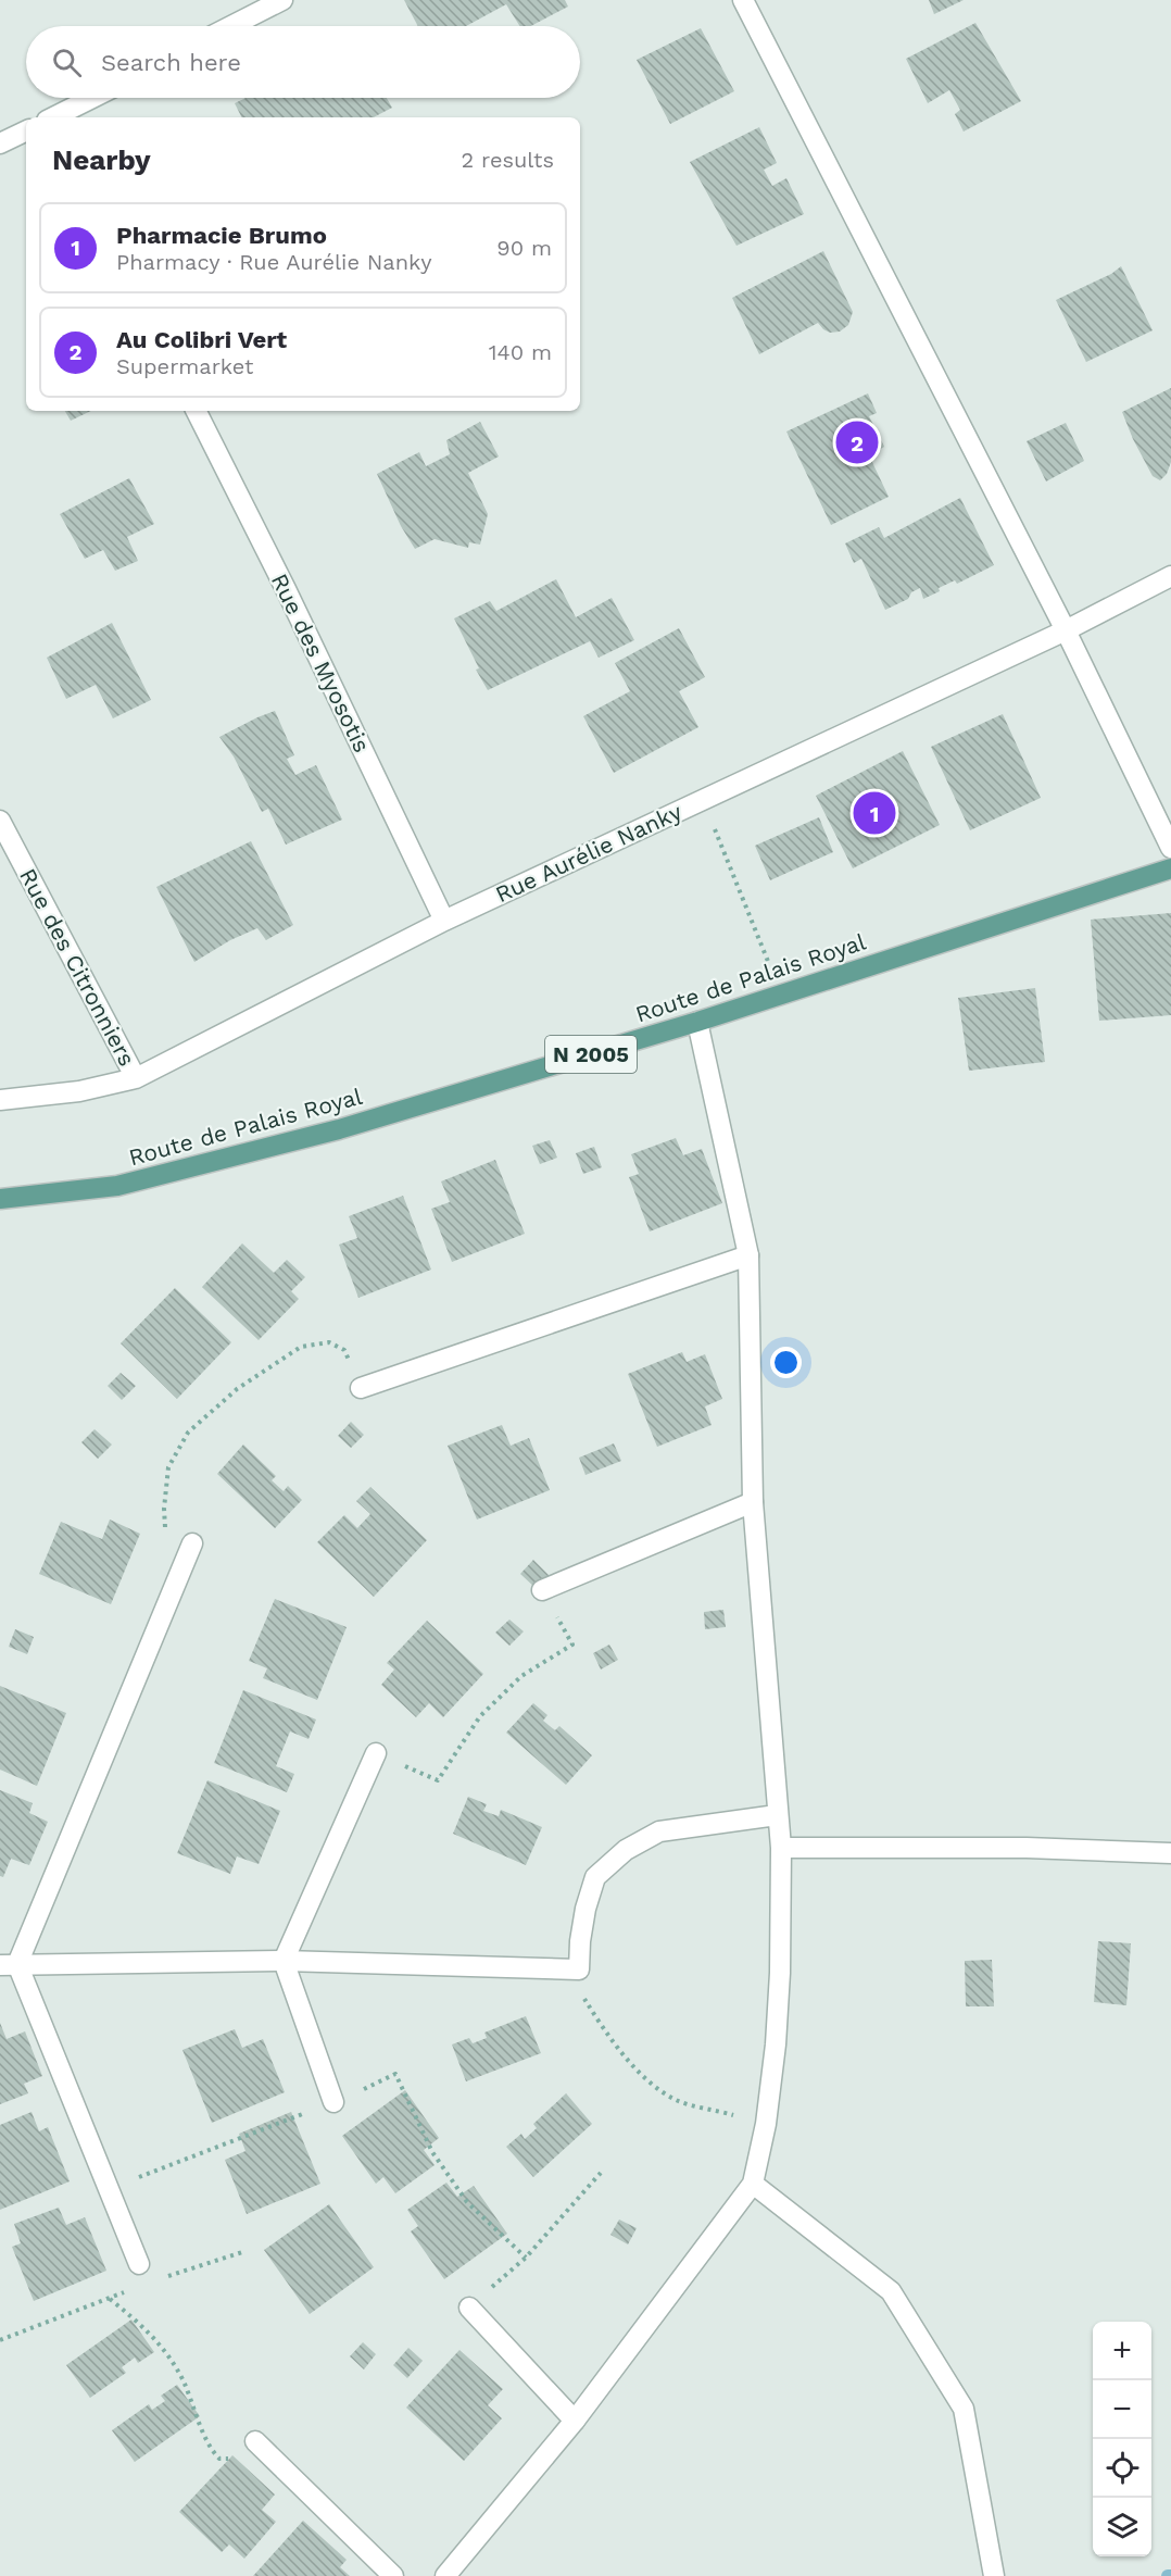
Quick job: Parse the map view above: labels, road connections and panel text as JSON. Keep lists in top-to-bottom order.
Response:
{
  "streets": {
    "main road": ["Route de Palais Royal", "N 2005"],
    "street": ["Rue des Myosotis", "Rue Aurélie Nanky", "Rue des Citronniers"]
  },
  "crossings": [
    ["Rue des Myosotis", "Rue Aurélie Nanky"],
    ["Rue Aurélie Nanky", "Rue des Citronniers"]
  ],
  "page": {
    "search": "Search here",
    "heading": ["Nearby", "2 results"],
    "list": [
      {
        "mark": "1",
        "name": "Pharmacie Brumo",
        "note": "Pharmacy · Rue Aurélie Nanky",
        "value": "90 m"
      },
      {
        "mark": "2",
        "name": "Au Colibri Vert",
        "note": "Supermarket",
        "value": "140 m"
      }
    ],
    "pins": ["2", "1"],
    "map_buttons": ["+", "−"]
  }
}
